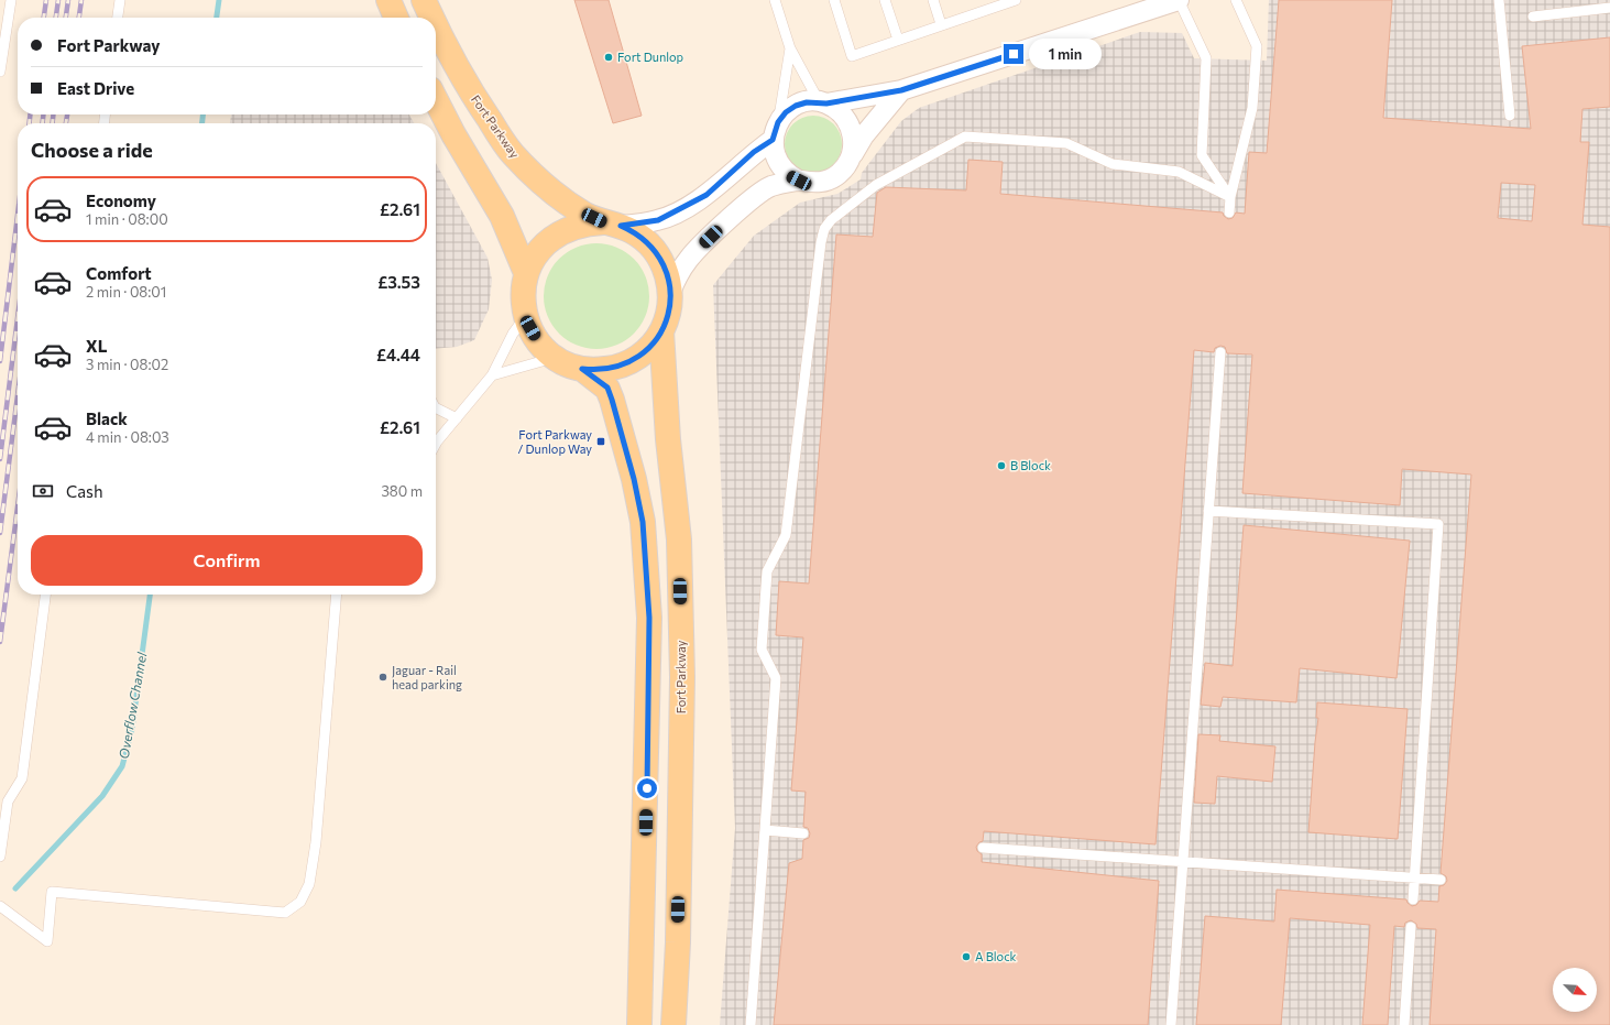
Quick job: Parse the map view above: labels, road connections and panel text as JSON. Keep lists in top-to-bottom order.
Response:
{
  "streets": {
    "main road": ["Fort Parkway"]
  },
  "water": ["Overflow Channel"],
  "places": {
    "other": [
      "Fort Dunlop",
      "B Block",
      "Jaguar - Rail head parking",
      "A Block"
    ],
    "transit": ["Fort Parkway / Dunlop Way"]
  },
  "north": "bottom right",
  "page": {
    "banner": ["Fort Parkway", "East Drive"],
    "bubble": "1 min",
    "heading": "Choose a ride",
    "list": [
      {
        "name": "Economy",
        "note": "1 min · 08:00",
        "value": "£2.61"
      },
      {
        "name": "Comfort",
        "note": "2 min · 08:01",
        "value": "£3.53"
      },
      {
        "name": "XL",
        "note": "3 min · 08:02",
        "value": "£4.44"
      },
      {
        "name": "Black",
        "note": "4 min · 08:03",
        "value": "£2.61"
      }
    ],
    "pay": ["Cash", "380 m"],
    "buttons": "Confirm"
  }
}
